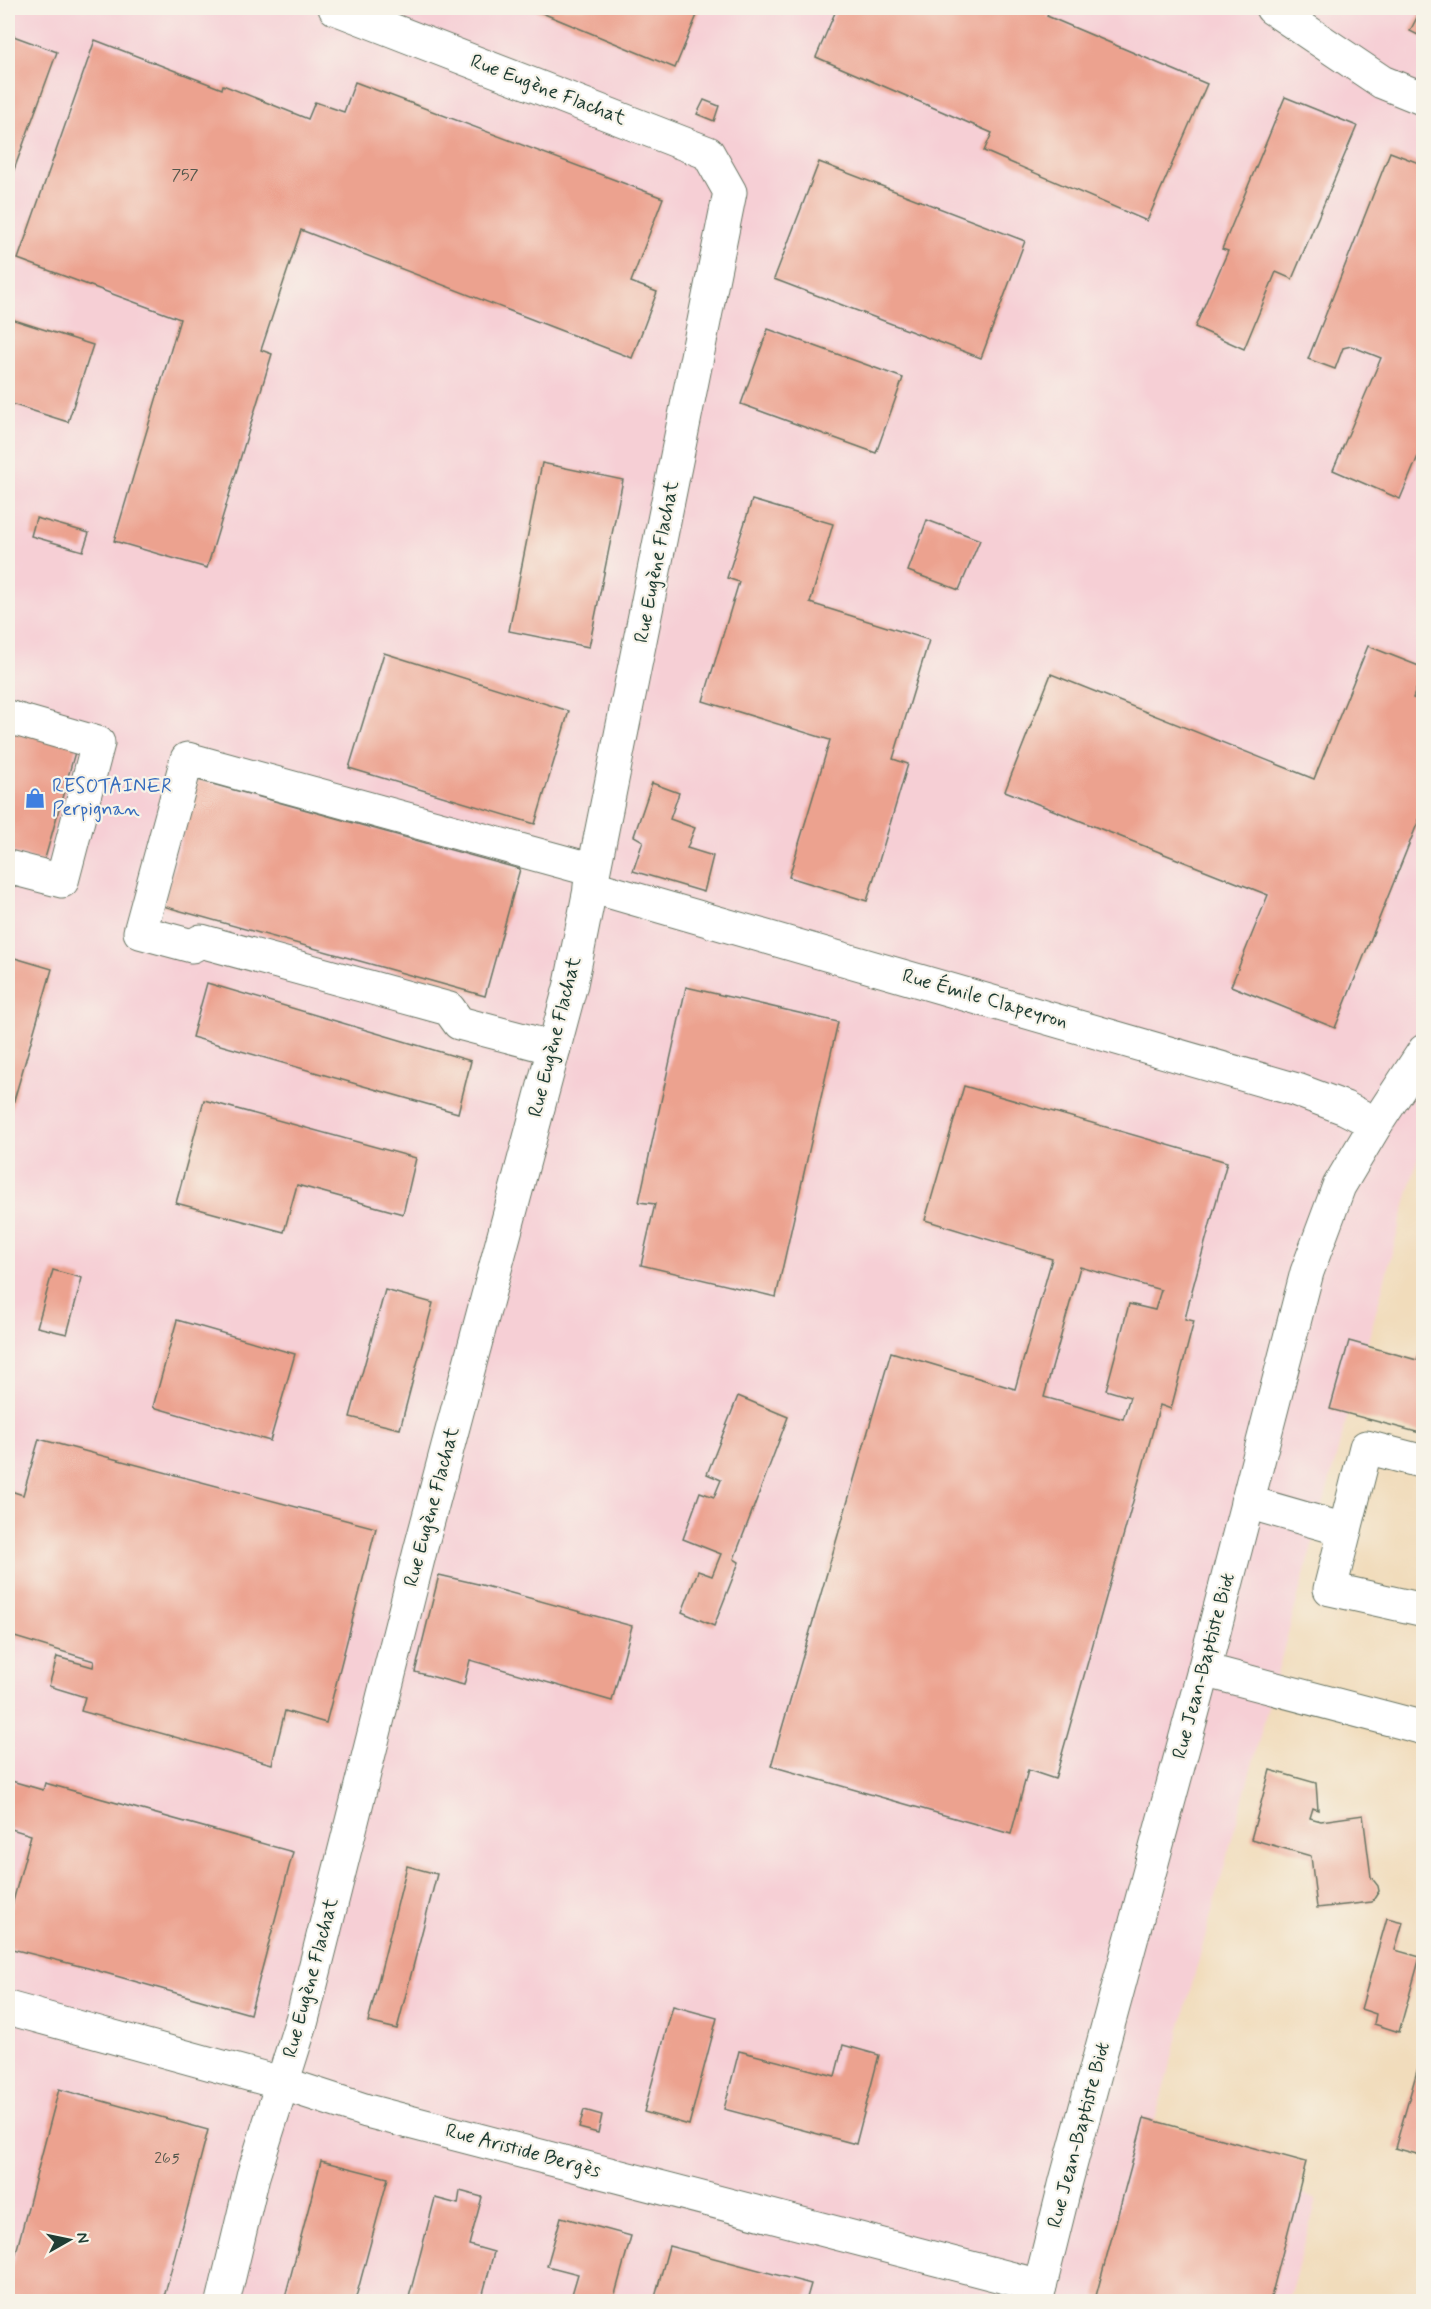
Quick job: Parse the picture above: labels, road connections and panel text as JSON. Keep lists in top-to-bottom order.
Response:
{
  "streets": {
    "street": [
      "Rue Eugène Flachat",
      "Rue Émile Clapeyron",
      "Rue Jean-Baptiste Biot",
      "Rue Aristide Bergès"
    ]
  },
  "crossings": [
    ["Rue Eugène Flachat", "Rue Émile Clapeyron"],
    ["Rue Eugène Flachat", "Rue Aristide Bergès"],
    ["Rue Émile Clapeyron", "Rue Jean-Baptiste Biot"],
    ["Rue Jean-Baptiste Biot", "Rue Aristide Bergès"]
  ],
  "places": {
    "shop": ["RESOTAINER Perpignan"]
  },
  "house_numbers": ["757", "265"],
  "north": "right"
}
